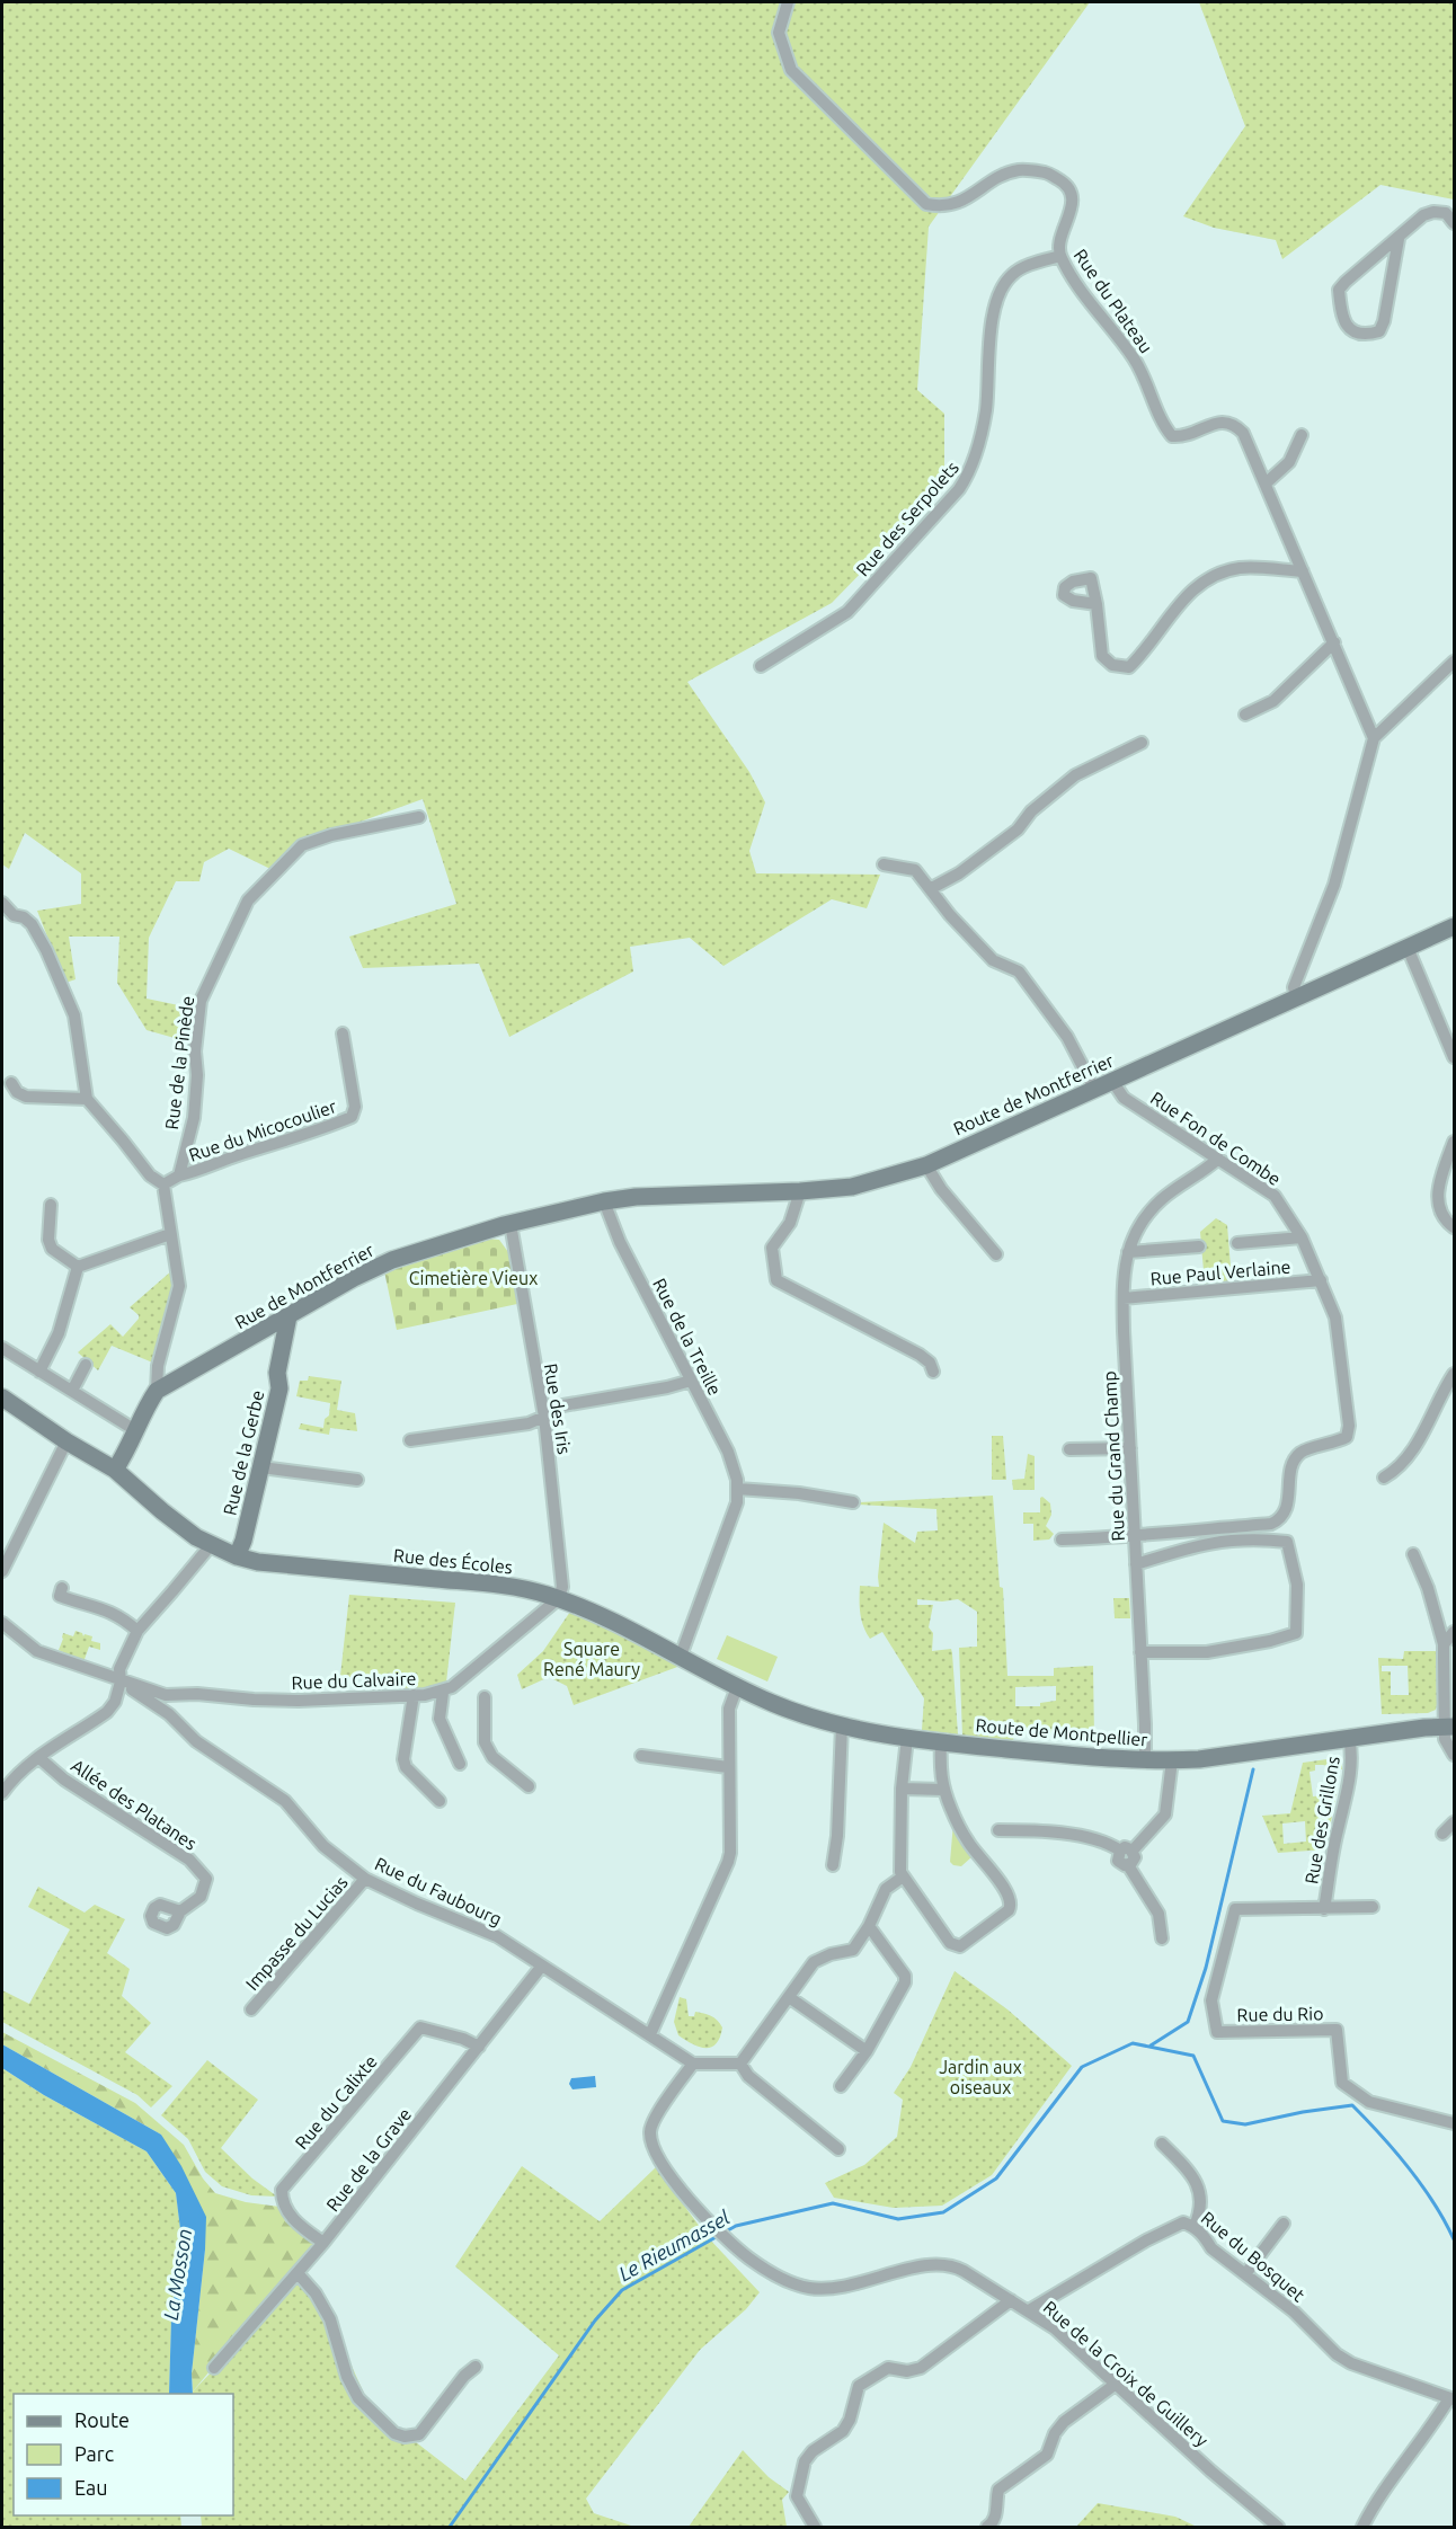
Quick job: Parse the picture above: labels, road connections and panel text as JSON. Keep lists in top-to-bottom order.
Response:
{
  "streets": {
    "street": [
      "Rue du Plateau",
      "Rue des Serpolets",
      "Rue de la Pinède",
      "Route de Montferrier",
      "Rue du Micocoulier",
      "Rue Fon de Combe",
      "Rue Paul Verlaine",
      "Rue de Montferrier",
      "Rue de la Treille",
      "Rue des Iris",
      "Rue de la Gerbe",
      "Rue du Grand Champ",
      "Rue des Écoles",
      "Rue du Calvaire",
      "Route de Montpellier",
      "Allée des Platanes",
      "Rue des Grillons",
      "Rue du Faubourg",
      "Impasse du Lucias",
      "Rue du Rio",
      "Rue du Calixte",
      "Rue de la Grave",
      "Rue du Bosquet",
      "Rue de la Croix de Guillery"
    ]
  },
  "crossings": [
    ["Rue du Plateau", "Rue des Serpolets"],
    ["Rue de la Pinède", "Rue du Micocoulier"],
    ["Route de Montferrier", "Rue Fon de Combe"],
    ["Route de Montferrier", "Rue de Montferrier"],
    ["Route de Montferrier", "Rue de la Treille"],
    ["Rue Fon de Combe", "Rue Paul Verlaine"],
    ["Rue Fon de Combe", "Rue du Grand Champ"],
    ["Rue Paul Verlaine", "Rue du Grand Champ"],
    ["Rue de Montferrier", "Rue de la Treille"],
    ["Rue de Montferrier", "Rue des Iris"],
    ["Rue de Montferrier", "Rue de la Gerbe"],
    ["Rue de la Treille", "Rue des Écoles"],
    ["Rue de la Treille", "Route de Montpellier"],
    ["Rue des Iris", "Rue des Écoles"],
    ["Rue des Iris", "Rue du Calvaire"],
    ["Rue de la Gerbe", "Rue des Écoles"],
    ["Rue du Grand Champ", "Route de Montpellier"],
    ["Rue des Écoles", "Rue du Calvaire"],
    ["Rue des Écoles", "Route de Montpellier"],
    ["Rue du Calvaire", "Rue du Faubourg"],
    ["Route de Montpellier", "Rue des Grillons"],
    ["Rue des Grillons", "Rue du Rio"],
    ["Rue du Faubourg", "Impasse du Lucias"],
    ["Rue du Faubourg", "Rue de la Grave"],
    ["Rue du Faubourg", "Rue de la Croix de Guillery"],
    ["Rue du Calixte", "Rue de la Grave"],
    ["Rue du Bosquet", "Rue de la Croix de Guillery"]
  ],
  "water": ["Le Rieumassel", "La Mosson"],
  "parks": ["Cimetière Vieux", "Square René Maury", "Jardin aux oiseaux"],
  "legend": ["Route", "Parc", "Eau"]
}
